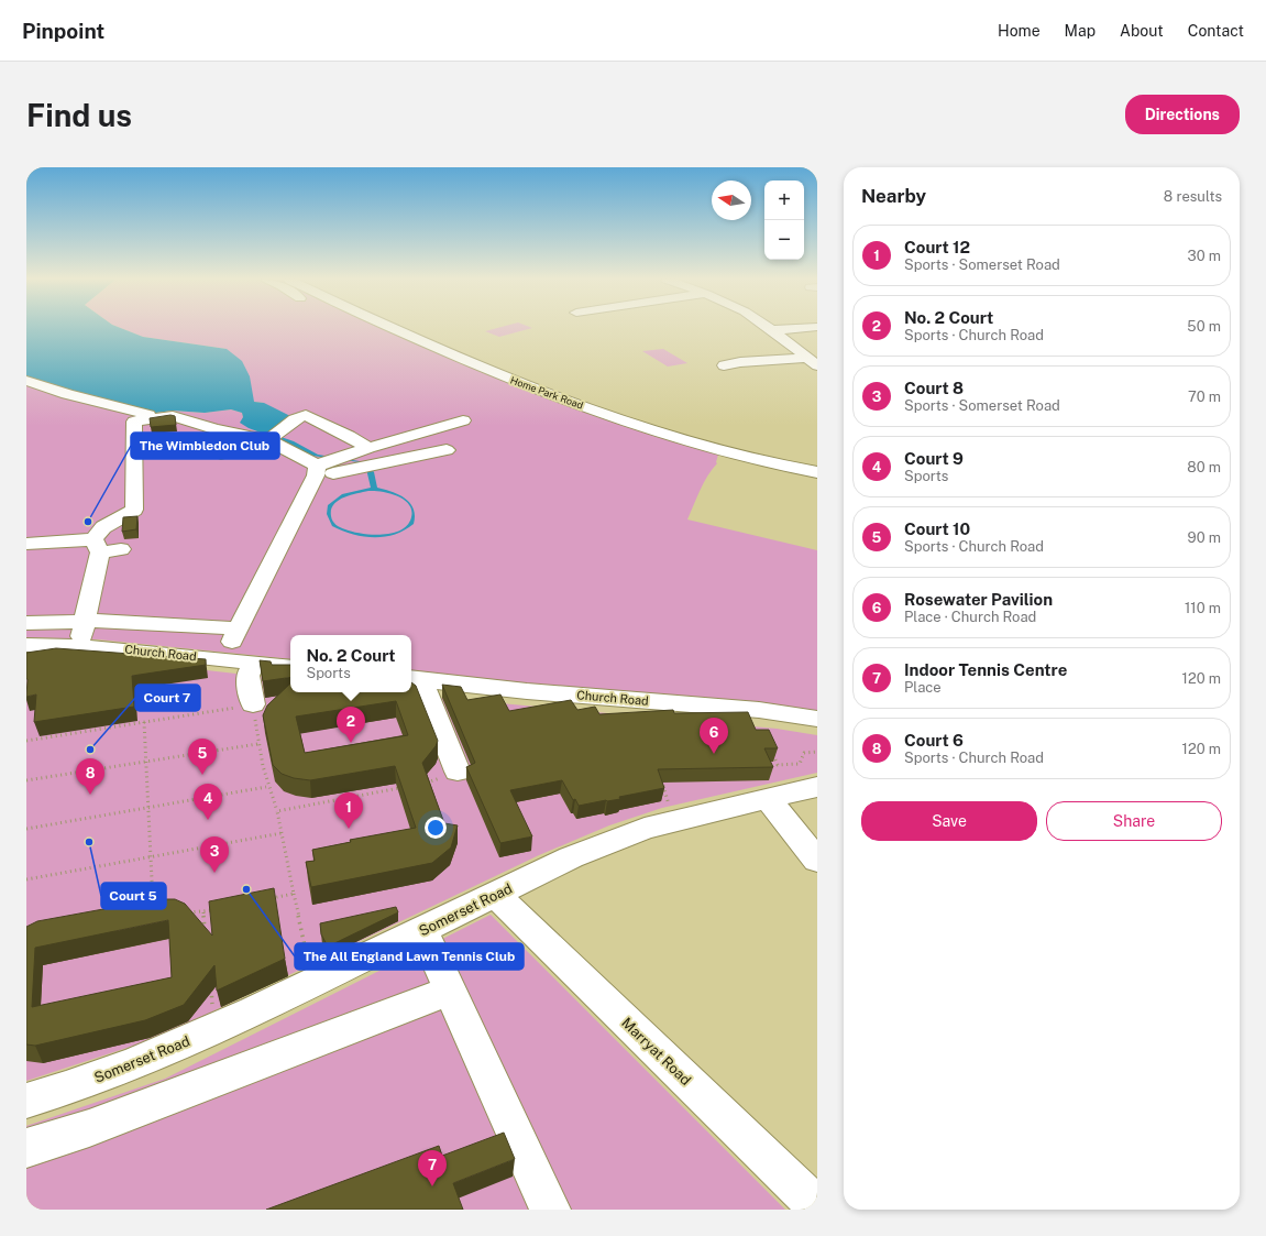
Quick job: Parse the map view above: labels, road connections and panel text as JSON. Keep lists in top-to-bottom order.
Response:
{
  "streets": {
    "street": [
      "Home Park Road",
      "Church Road",
      "Somerset Road",
      "Marryat Road"
    ]
  },
  "crossings": [
    ["Somerset Road", "Marryat Road"]
  ],
  "places": [
    "The Wimbledon Club",
    "Court 7",
    "Court 5",
    "The All England Lawn Tennis Club"
  ],
  "north": "left",
  "page": {
    "header": "Pinpoint",
    "nav": [
      "Home",
      "Map",
      "About",
      "Contact"
    ],
    "buttons": [
      "Directions",
      ["Save", "Share"]
    ],
    "title": "Find us",
    "heading": ["Nearby", "8 results"],
    "map_buttons": ["+", "−"],
    "list": [
      {
        "mark": "1",
        "name": "Court 12",
        "note": "Sports · Somerset Road",
        "value": "30 m"
      },
      {
        "mark": "2",
        "name": "No. 2 Court",
        "note": "Sports · Church Road",
        "value": "50 m"
      },
      {
        "mark": "3",
        "name": "Court 8",
        "note": "Sports · Somerset Road",
        "value": "70 m"
      },
      {
        "mark": "4",
        "name": "Court 9",
        "note": "Sports",
        "value": "80 m"
      },
      {
        "mark": "5",
        "name": "Court 10",
        "note": "Sports · Church Road",
        "value": "90 m"
      },
      {
        "mark": "6",
        "name": "Rosewater Pavilion",
        "note": "Place · Church Road",
        "value": "110 m"
      },
      {
        "mark": "7",
        "name": "Indoor Tennis Centre",
        "note": "Place",
        "value": "120 m"
      },
      {
        "mark": "8",
        "name": "Court 6",
        "note": "Sports · Church Road",
        "value": "120 m"
      }
    ],
    "popup": ["No. 2 Court", "Sports"],
    "pins": [
      "2",
      "6",
      "5",
      "8",
      "4",
      "1",
      "3",
      "7"
    ]
  }
}
